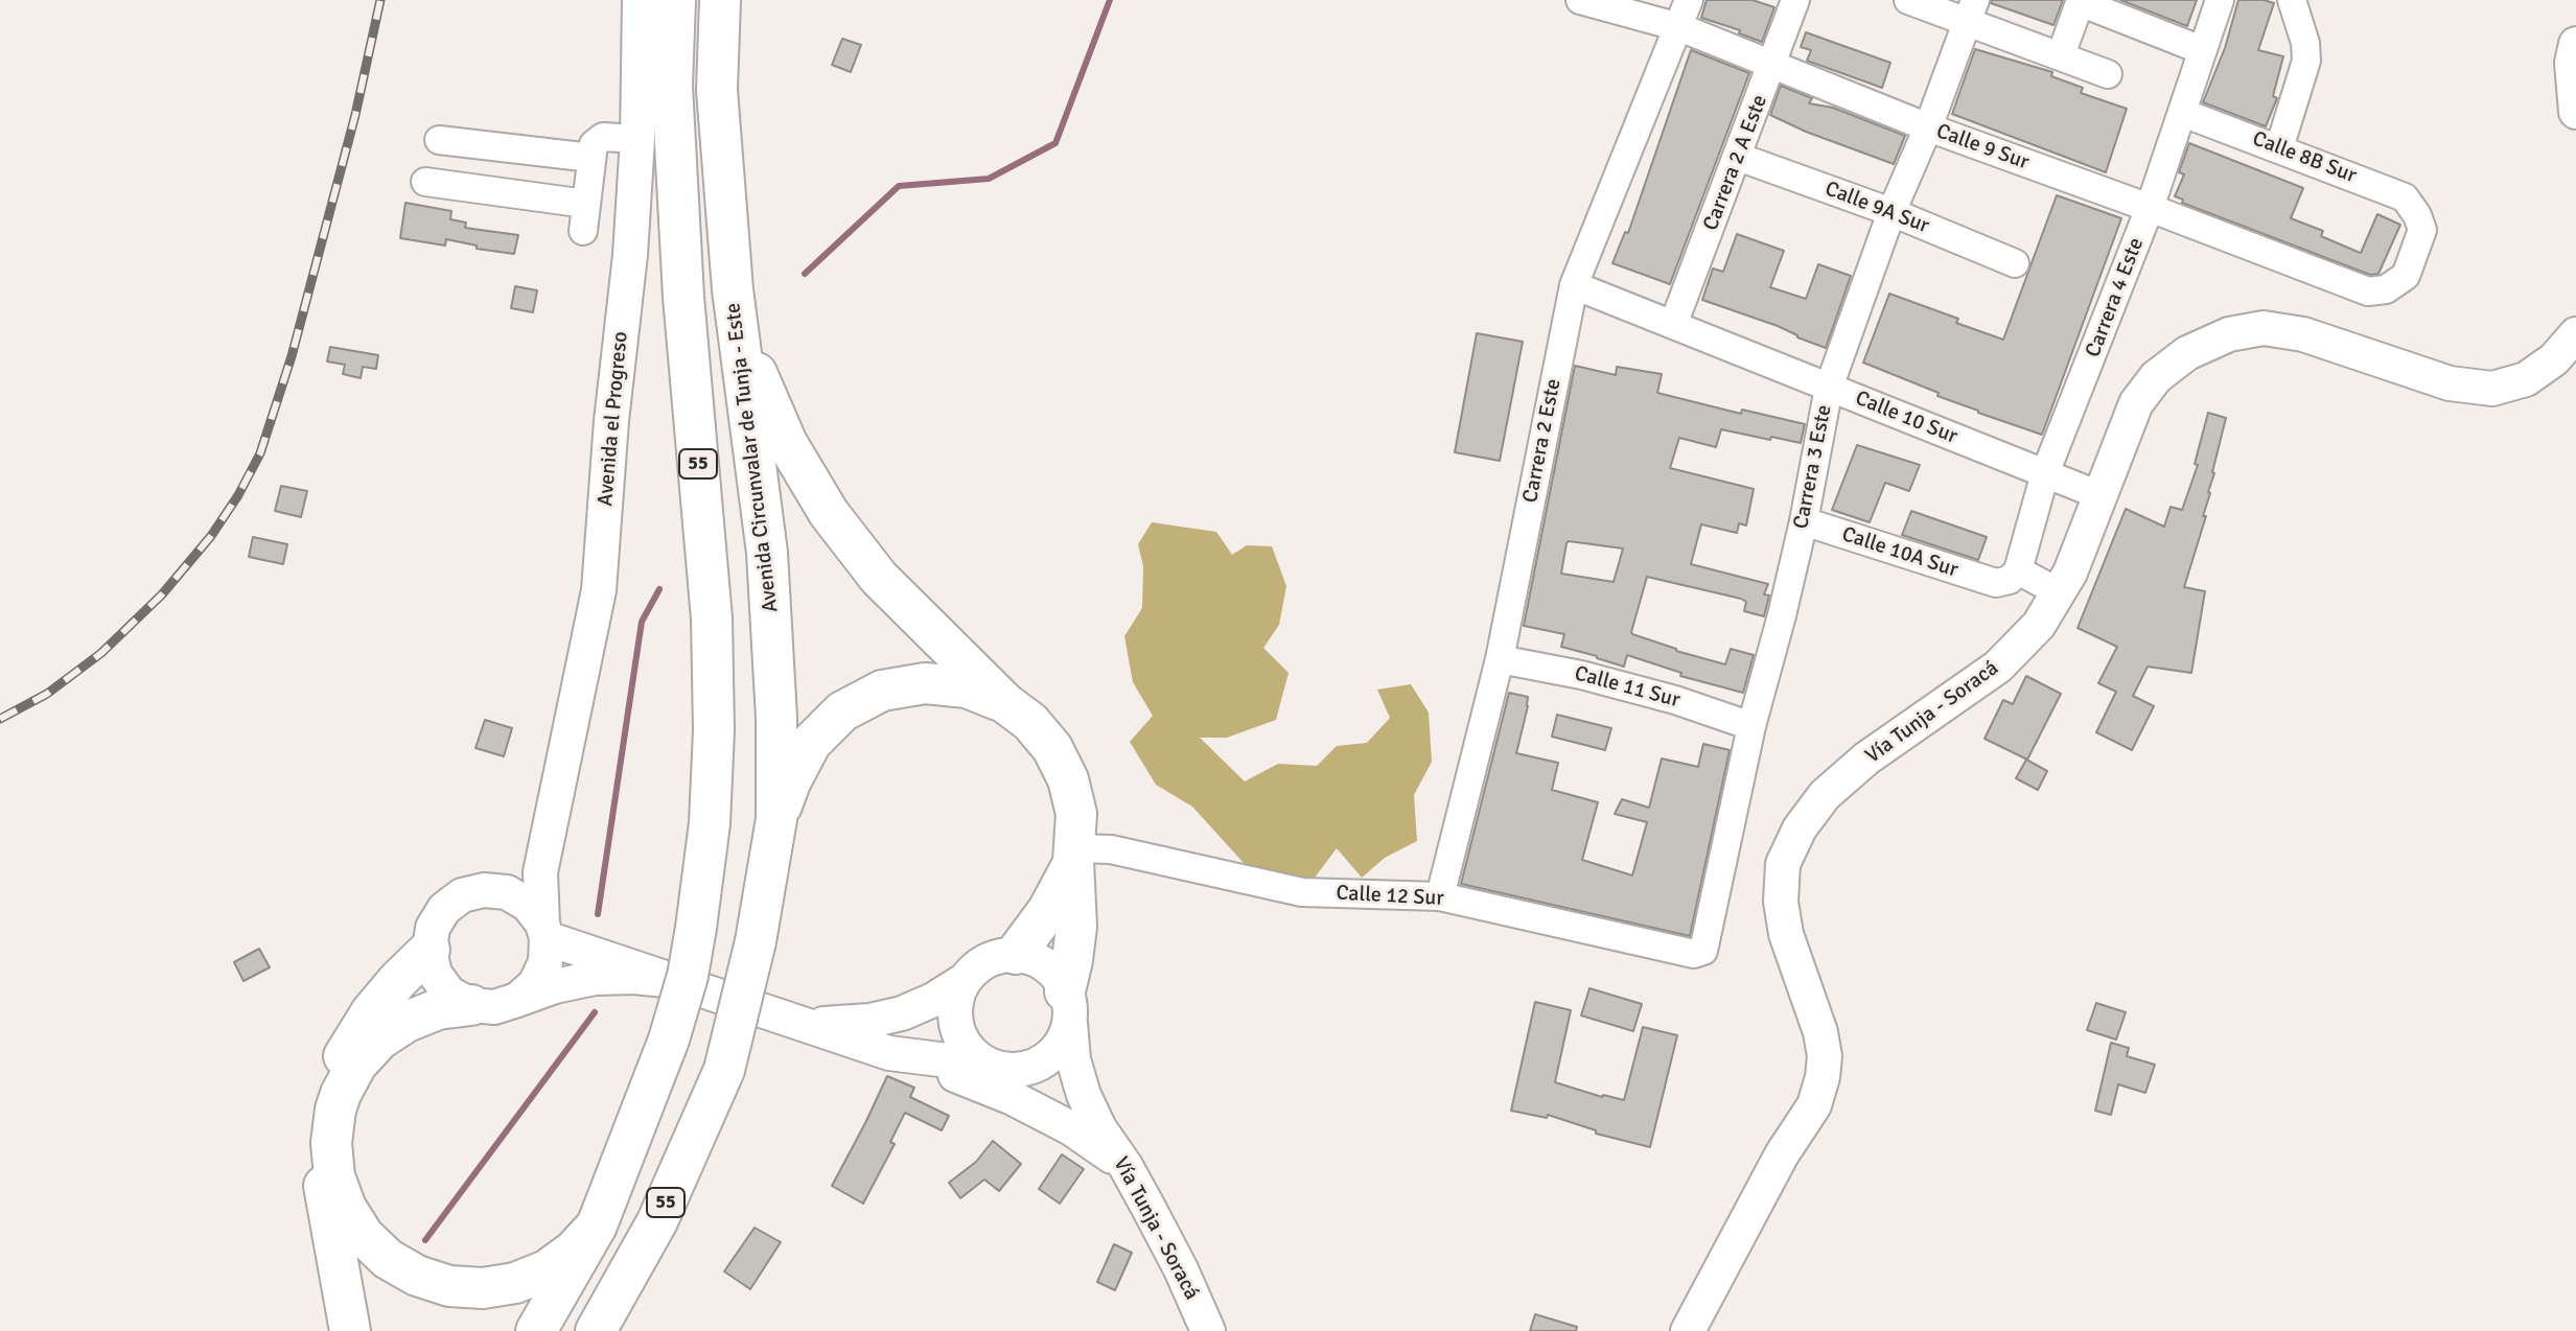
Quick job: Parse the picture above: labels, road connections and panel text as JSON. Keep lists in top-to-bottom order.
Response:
{
  "streets": {
    "highway": ["Avenida Circunvalar de Tunja - Este", "55"],
    "main road": ["Avenida el Progreso", "Vía Tunja - Soracá"],
    "street": [
      "Calle 9 Sur",
      "Calle 8B Sur",
      "Carrera 2 A Este",
      "Calle 9A Sur",
      "Carrera 4 Este",
      "Calle 10 Sur",
      "Carrera 2 Este",
      "Carrera 3 Este",
      "Calle 10A Sur",
      "Calle 11 Sur",
      "Calle 12 Sur"
    ]
  },
  "crossings": [
    ["Calle 9 Sur", "Calle 8B Sur"],
    ["Calle 9 Sur", "Carrera 2 A Este"],
    ["Calle 9 Sur", "Carrera 4 Este"],
    ["Calle 9 Sur", "Carrera 2 Este"],
    ["Calle 9 Sur", "Carrera 3 Este"],
    ["Calle 8B Sur", "Carrera 4 Este"],
    ["Carrera 2 A Este", "Calle 9A Sur"],
    ["Carrera 2 A Este", "Calle 10 Sur"],
    ["Calle 9A Sur", "Carrera 3 Este"],
    ["Carrera 4 Este", "Calle 10 Sur"],
    ["Carrera 4 Este", "Calle 10A Sur"],
    ["Calle 10 Sur", "Carrera 2 Este"],
    ["Calle 10 Sur", "Carrera 3 Este"],
    ["Calle 10 Sur", "Vía Tunja - Soracá"],
    ["Avenida el Progreso", "Vía Tunja - Soracá"],
    ["Carrera 2 Este", "Calle 11 Sur"],
    ["Carrera 2 Este", "Calle 12 Sur"],
    ["Carrera 3 Este", "Calle 10A Sur"],
    ["Carrera 3 Este", "Calle 11 Sur"],
    ["Carrera 3 Este", "Calle 12 Sur"],
    ["Calle 10A Sur", "Vía Tunja - Soracá"]
  ]
}
